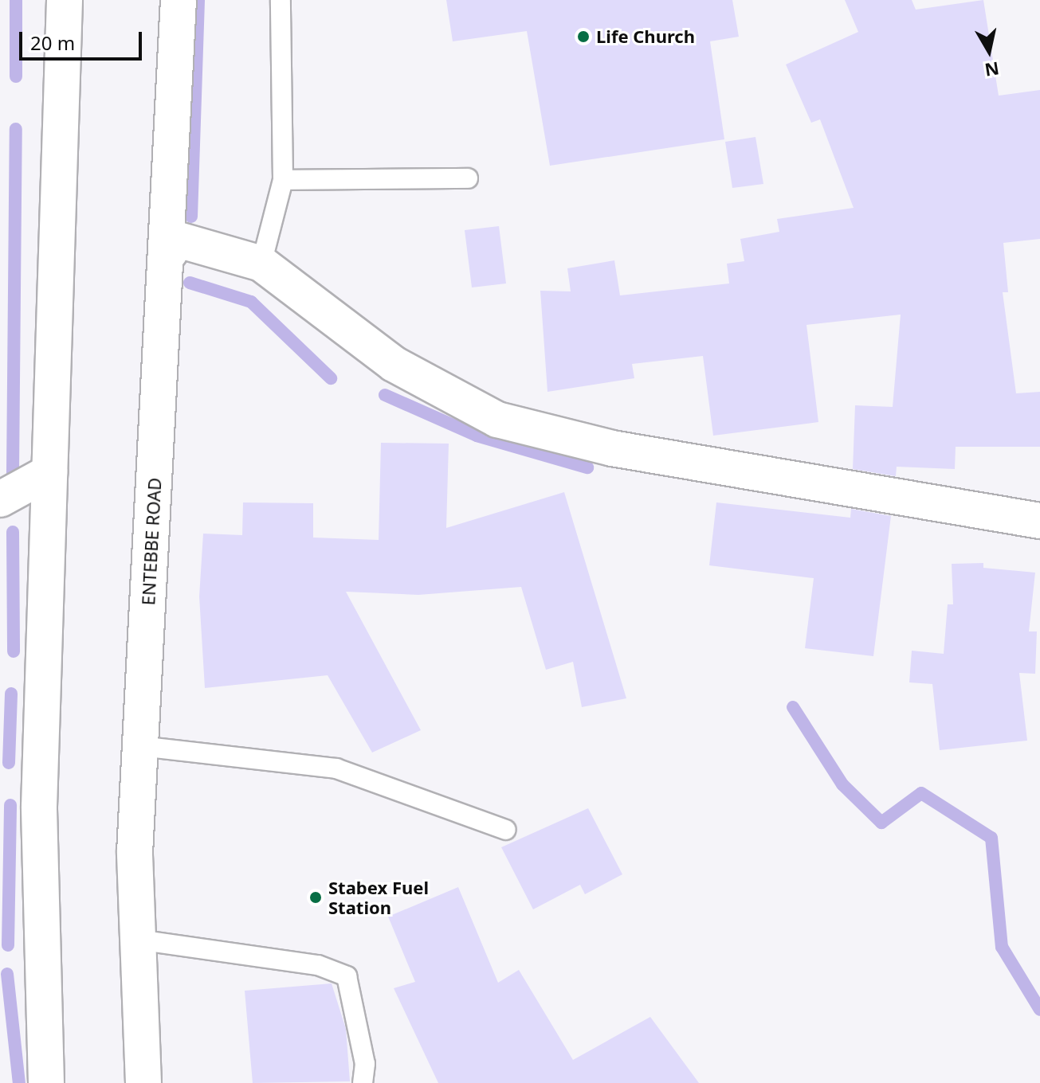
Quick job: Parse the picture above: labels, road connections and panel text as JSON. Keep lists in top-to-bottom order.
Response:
{
  "streets": {
    "main road": ["ENTEBBE ROAD"]
  },
  "places": ["Life Church", "Stabex Fuel Station"],
  "scale_bar": "20 m",
  "north": "bottom"
}
